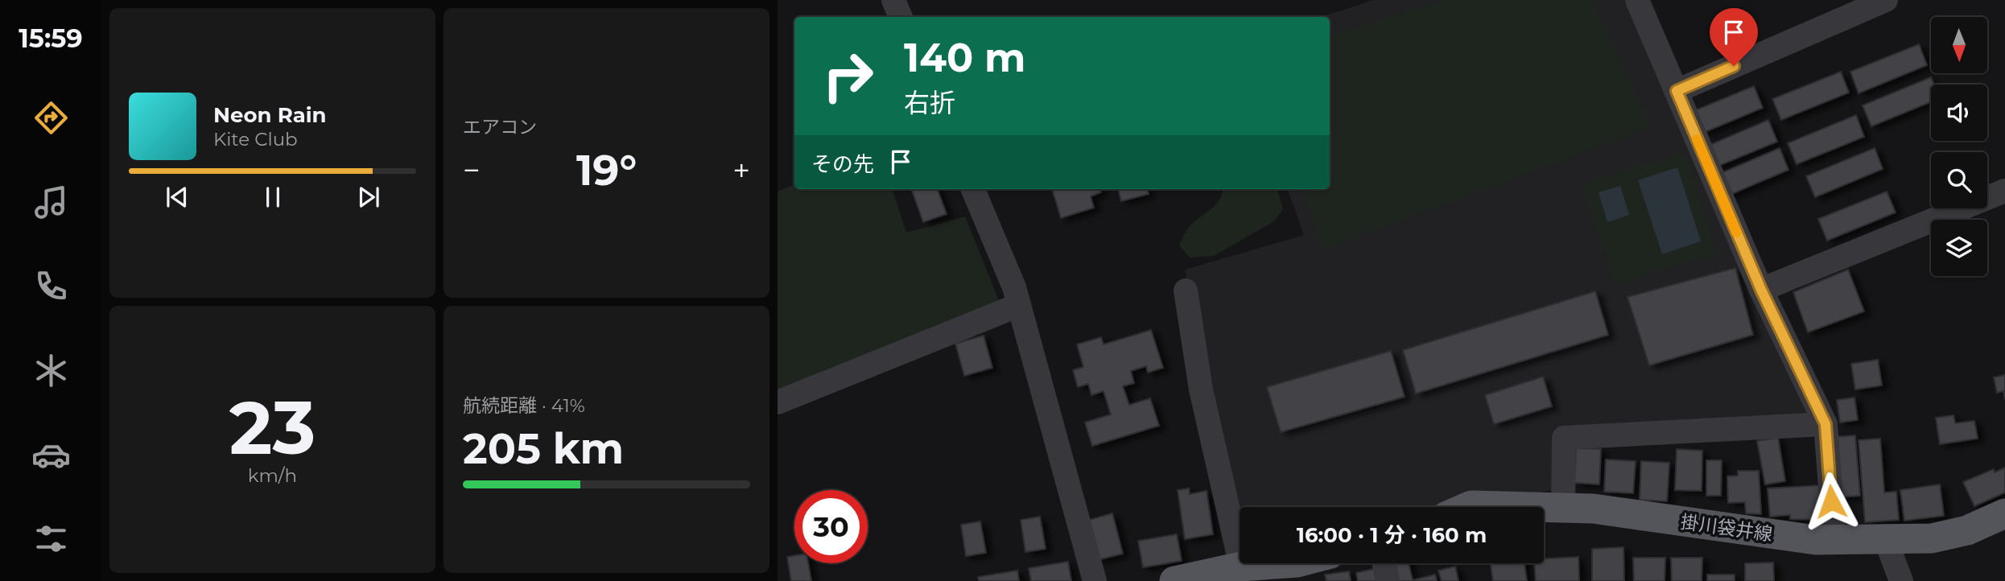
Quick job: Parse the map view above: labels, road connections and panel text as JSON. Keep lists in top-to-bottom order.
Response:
{
  "streets": {
    "main road": ["掛川袋井線"]
  },
  "north": "bottom",
  "page": {
    "tabs": "15:59",
    "tile": [
      "エアコン",
      ["23", "km/h"],
      ["航続距離 · 41%", "205 km"]
    ],
    "turn": ["140 m", "右折"],
    "song": ["Neon Rain", "Kite Club"],
    "then": "その先",
    "heat": ["−", "19°", "+"],
    "limit": "30",
    "trip": "16:00 · 1 分 · 160 m"
  }
}
